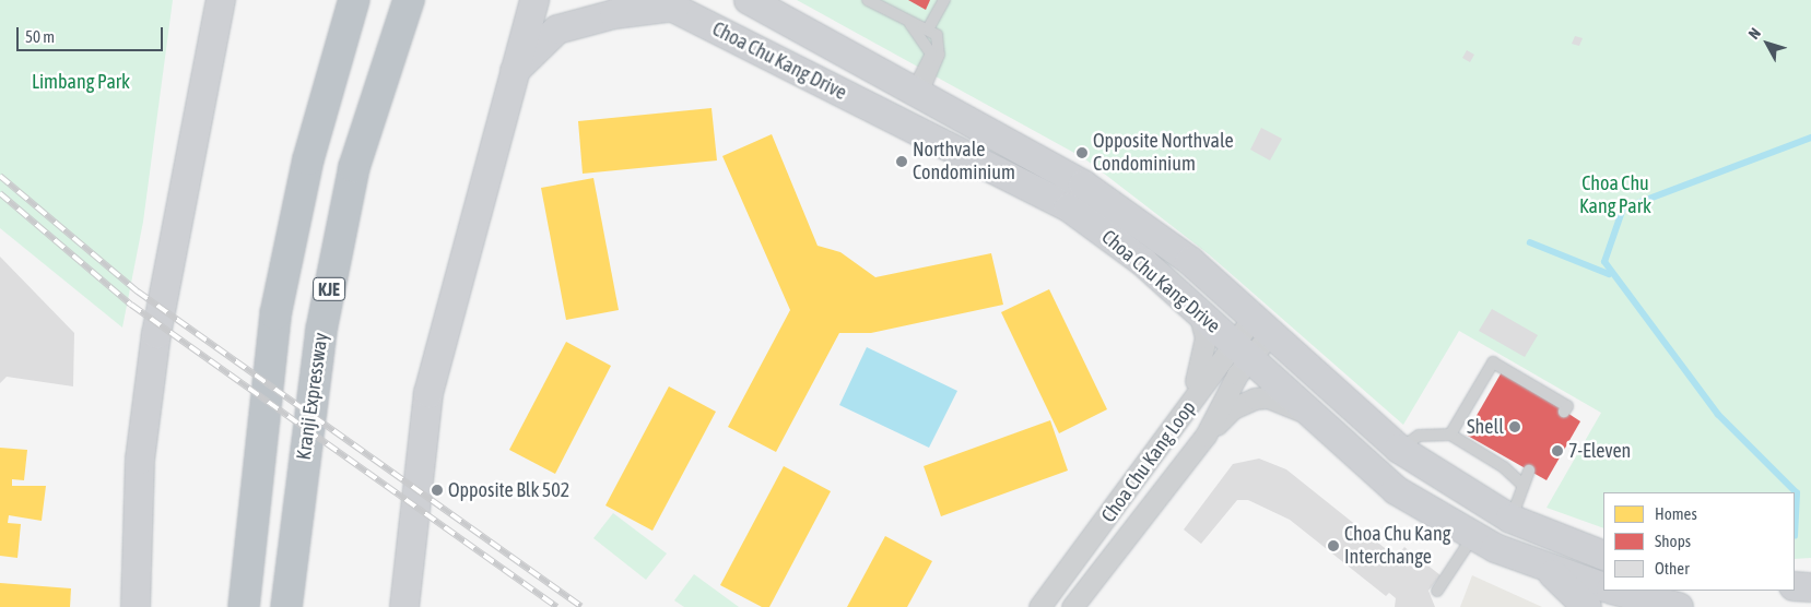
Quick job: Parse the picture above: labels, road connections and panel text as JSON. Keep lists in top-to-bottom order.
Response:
{
  "streets": {
    "highway": ["KJE", "Kranji Expressway"],
    "main road": ["Choa Chu Kang Drive"],
    "street": ["Choa Chu Kang Loop"]
  },
  "crossings": [
    ["Choa Chu Kang Drive", "Choa Chu Kang Loop"]
  ],
  "parks": ["Limbang Park", "Choa Chu Kang Park"],
  "places": [
    "Opposite Northvale Condominium",
    "Northvale Condominium",
    "Shell",
    "7-Eleven",
    "Opposite Blk 502",
    "Choa Chu Kang Interchange"
  ],
  "legend": ["Homes", "Shops", "Other"],
  "scale_bar": "50 m",
  "north": "top left"
}
